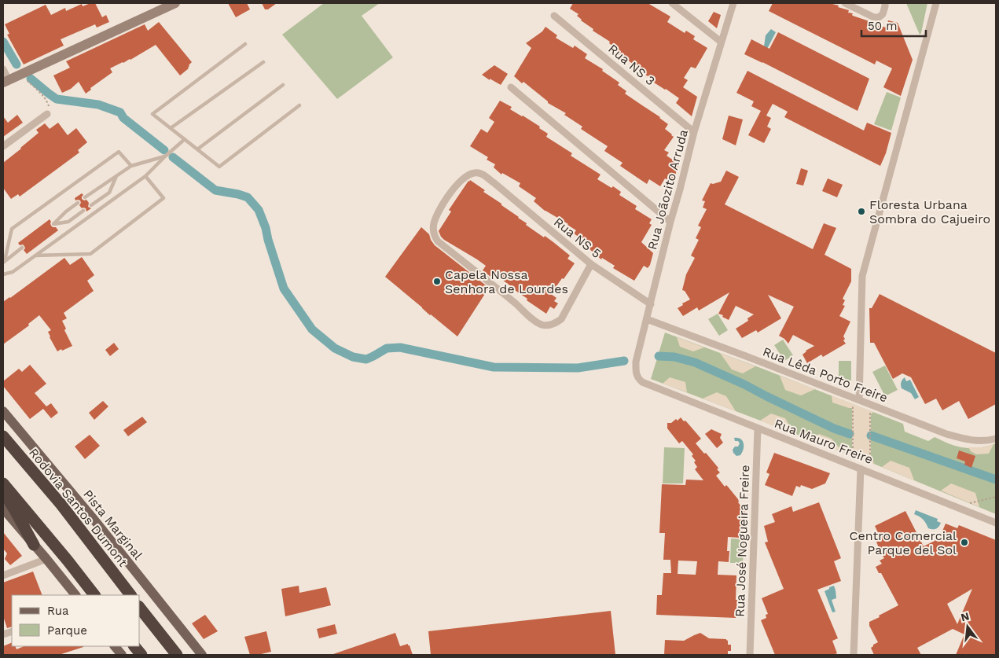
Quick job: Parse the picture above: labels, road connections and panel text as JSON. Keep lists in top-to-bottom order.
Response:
{
  "streets": {
    "highway": ["Rodovia Santos Dumont"],
    "main road": ["Pista Marginal"],
    "street": [
      "Rua NS 3",
      "Rua Joãozito Arruda",
      "Rua NS 5",
      "Rua Lêda Porto Freire",
      "Rua Mauro Freire",
      "Rua José Nogueira Freire"
    ]
  },
  "crossings": [
    ["Rua NS 3", "Rua Joãozito Arruda"],
    ["Rua Joãozito Arruda", "Rua NS 5"],
    ["Rua Joãozito Arruda", "Rua Lêda Porto Freire"],
    ["Rua Joãozito Arruda", "Rua Mauro Freire"],
    ["Rua Mauro Freire", "Rua José Nogueira Freire"]
  ],
  "places": ["Floresta Urbana Sombra do Cajueiro", "Capela Nossa Senhora de Lourdes", "Centro Comercial Parque del Sol"],
  "legend": ["Rua", "Parque"],
  "scale_bar": "50 m",
  "north": "top"
}
